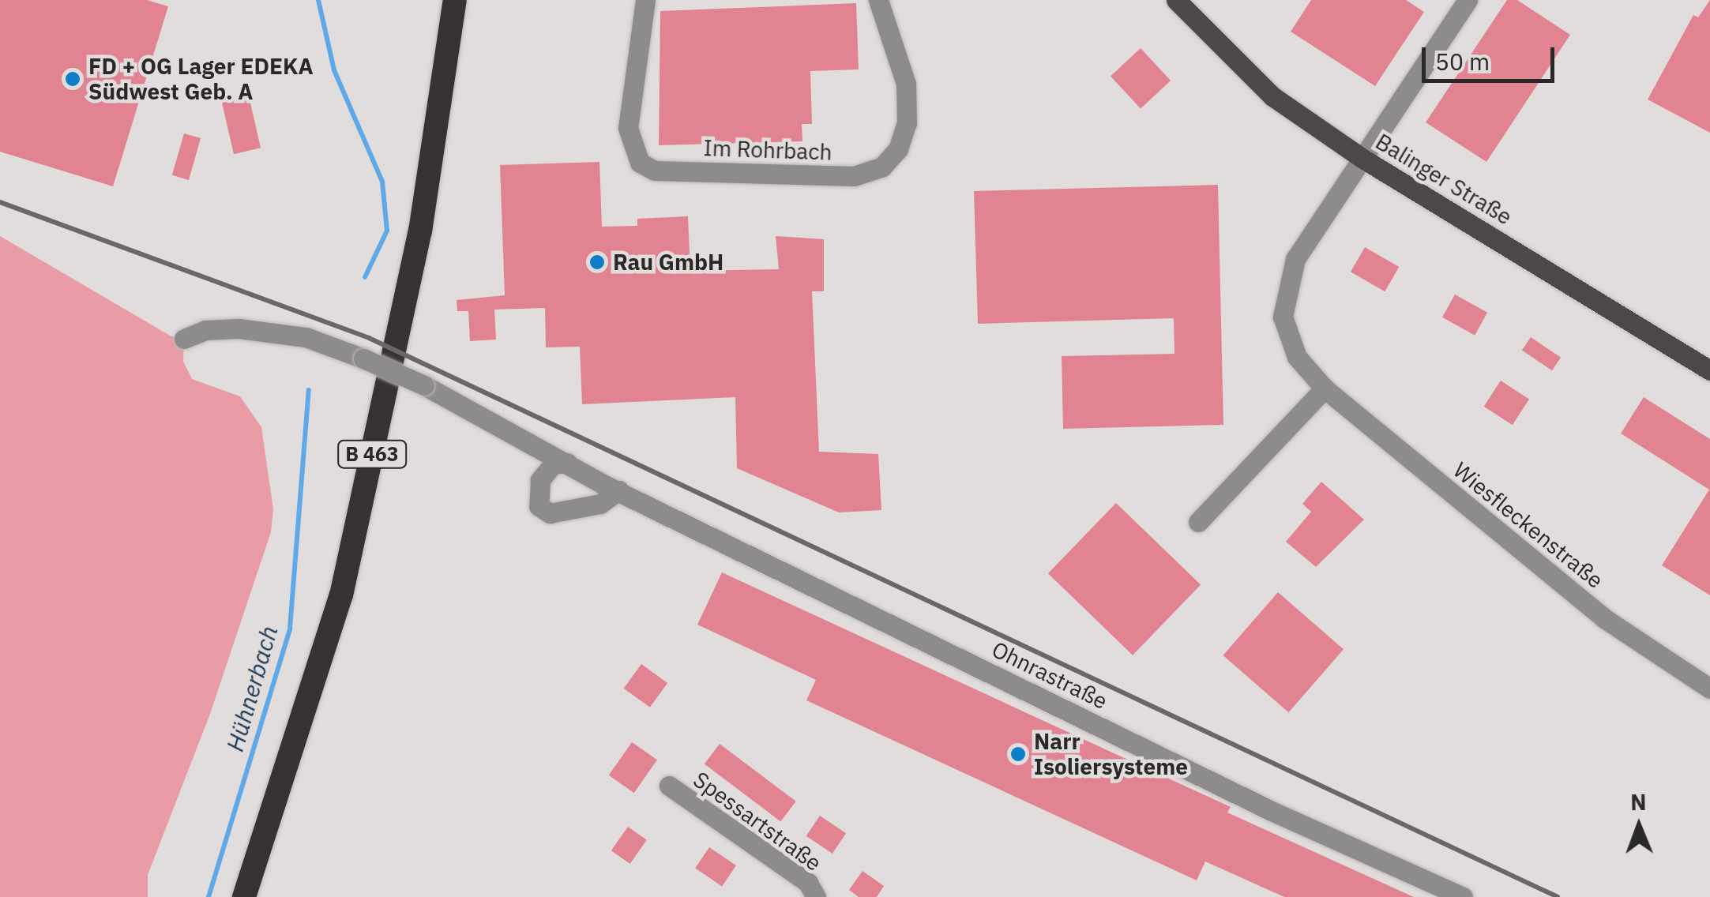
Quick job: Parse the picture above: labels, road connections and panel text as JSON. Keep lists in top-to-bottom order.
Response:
{
  "streets": {
    "highway": ["B 463"],
    "main road": ["Balinger Straße"],
    "street": [
      "Im Rohrbach",
      "Wiesfleckenstraße",
      "Ohnrastraße",
      "Spessartstraße"
    ]
  },
  "crossings": [
    ["Balinger Straße", "Wiesfleckenstraße"]
  ],
  "water": ["Hühnerbach"],
  "places": ["FD + OG Lager EDEKA Südwest Geb. A", "Rau GmbH", "Narr Isoliersysteme"],
  "scale_bar": "50 m",
  "north": "top"
}
